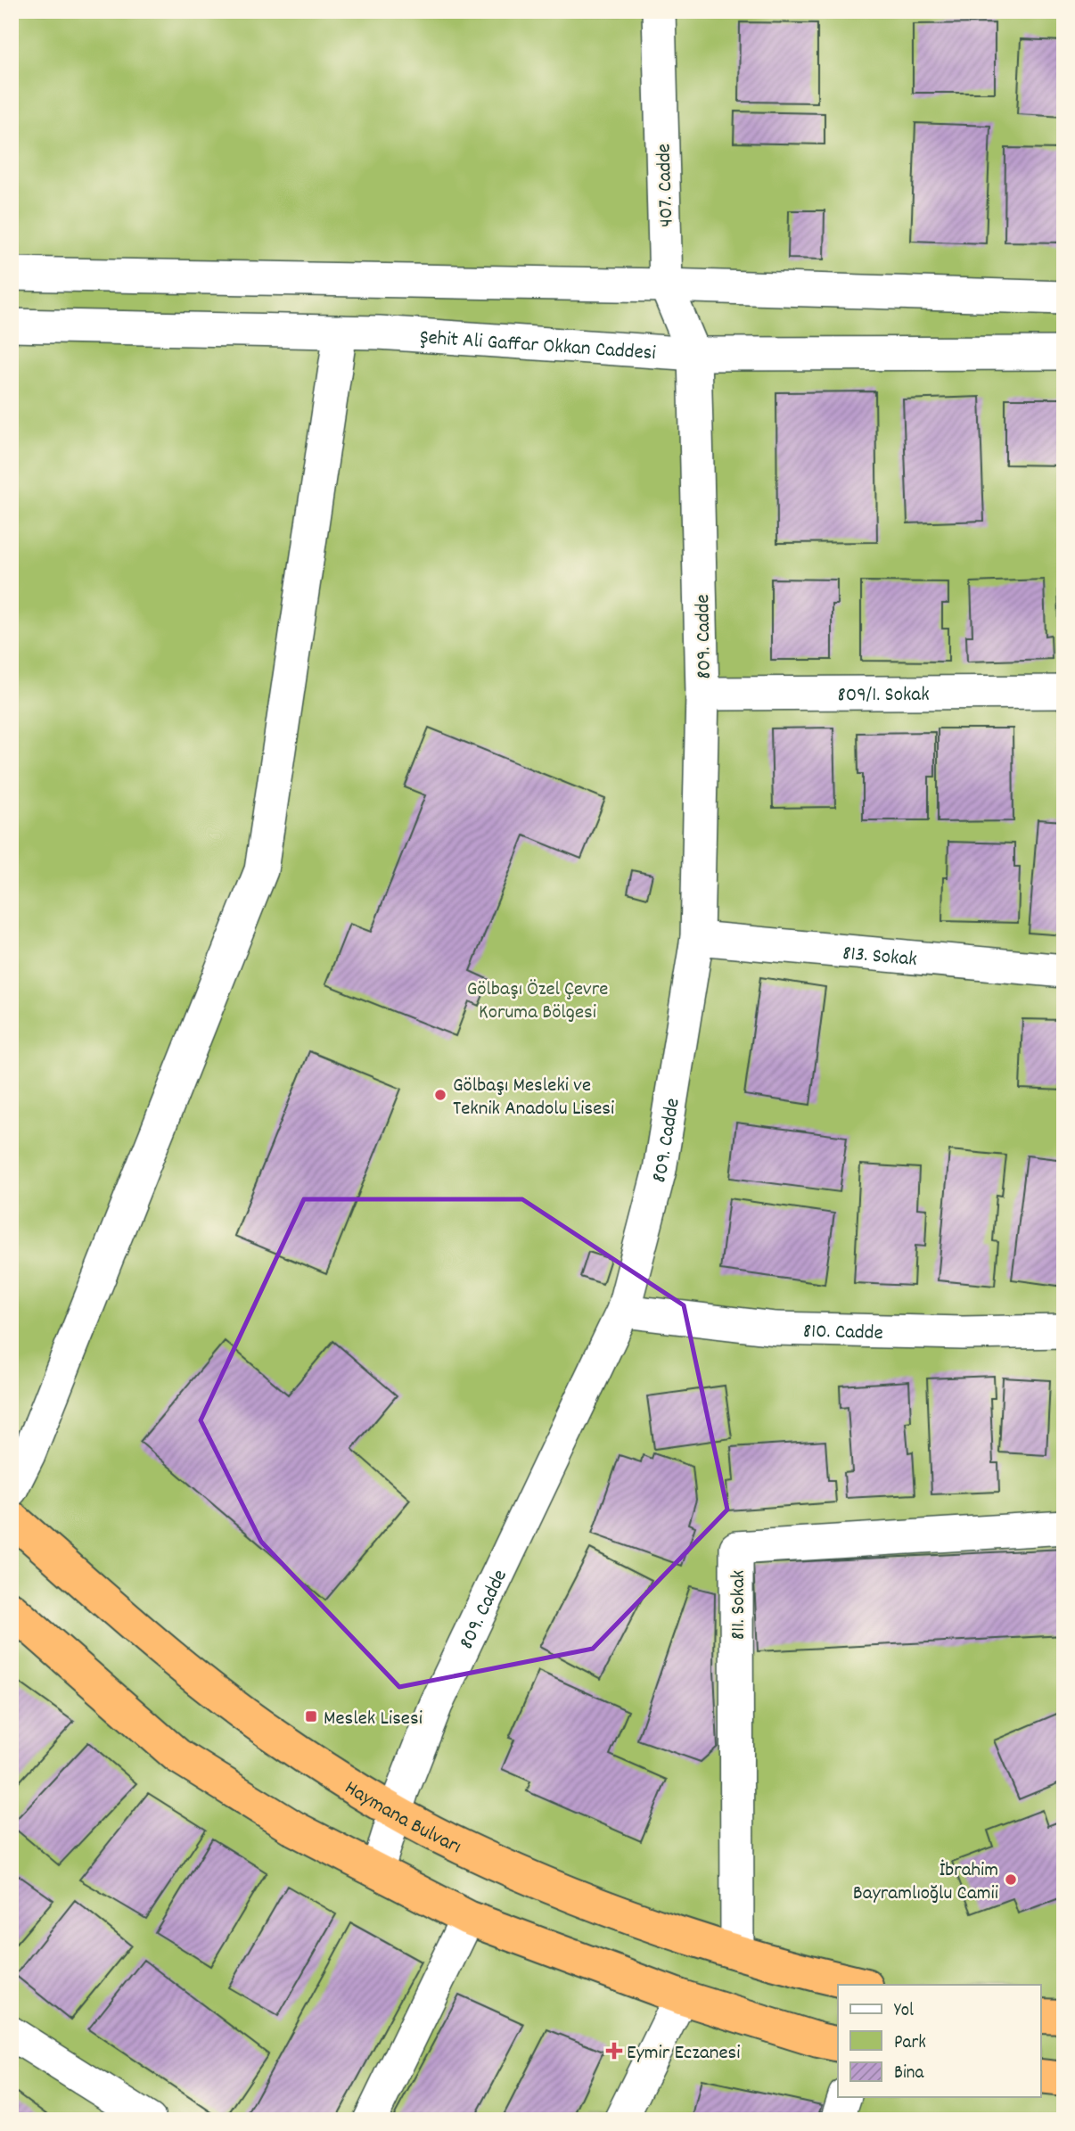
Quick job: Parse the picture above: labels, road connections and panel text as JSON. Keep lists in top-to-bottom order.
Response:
{
  "streets": {
    "highway": ["Haymana Bulvarı"],
    "street": [
      "407. Cadde",
      "Şehit Ali Gaffar Okkan Caddesi",
      "809. Cadde",
      "809/1. Sokak",
      "813. Sokak",
      "810. Cadde",
      "811. Sokak"
    ]
  },
  "crossings": [
    ["407. Cadde", "Şehit Ali Gaffar Okkan Caddesi"],
    ["407. Cadde", "809. Cadde"],
    ["Şehit Ali Gaffar Okkan Caddesi", "809. Cadde"],
    ["809. Cadde", "809/1. Sokak"],
    ["809. Cadde", "813. Sokak"],
    ["809. Cadde", "810. Cadde"],
    ["809. Cadde", "Haymana Bulvarı"],
    ["811. Sokak", "Haymana Bulvarı"]
  ],
  "parks": ["Gölbaşı Özel Çevre Koruma Bölgesi"],
  "places": {
    "other": ["Gölbaşı Mesleki ve Teknik Anadolu Lisesi", "İbrahim Bayramlıoğlu Camii"],
    "transit": ["Meslek Lisesi"],
    "health": ["Eymir Eczanesi"]
  },
  "legend": ["Yol", "Park", "Bina"]
}
